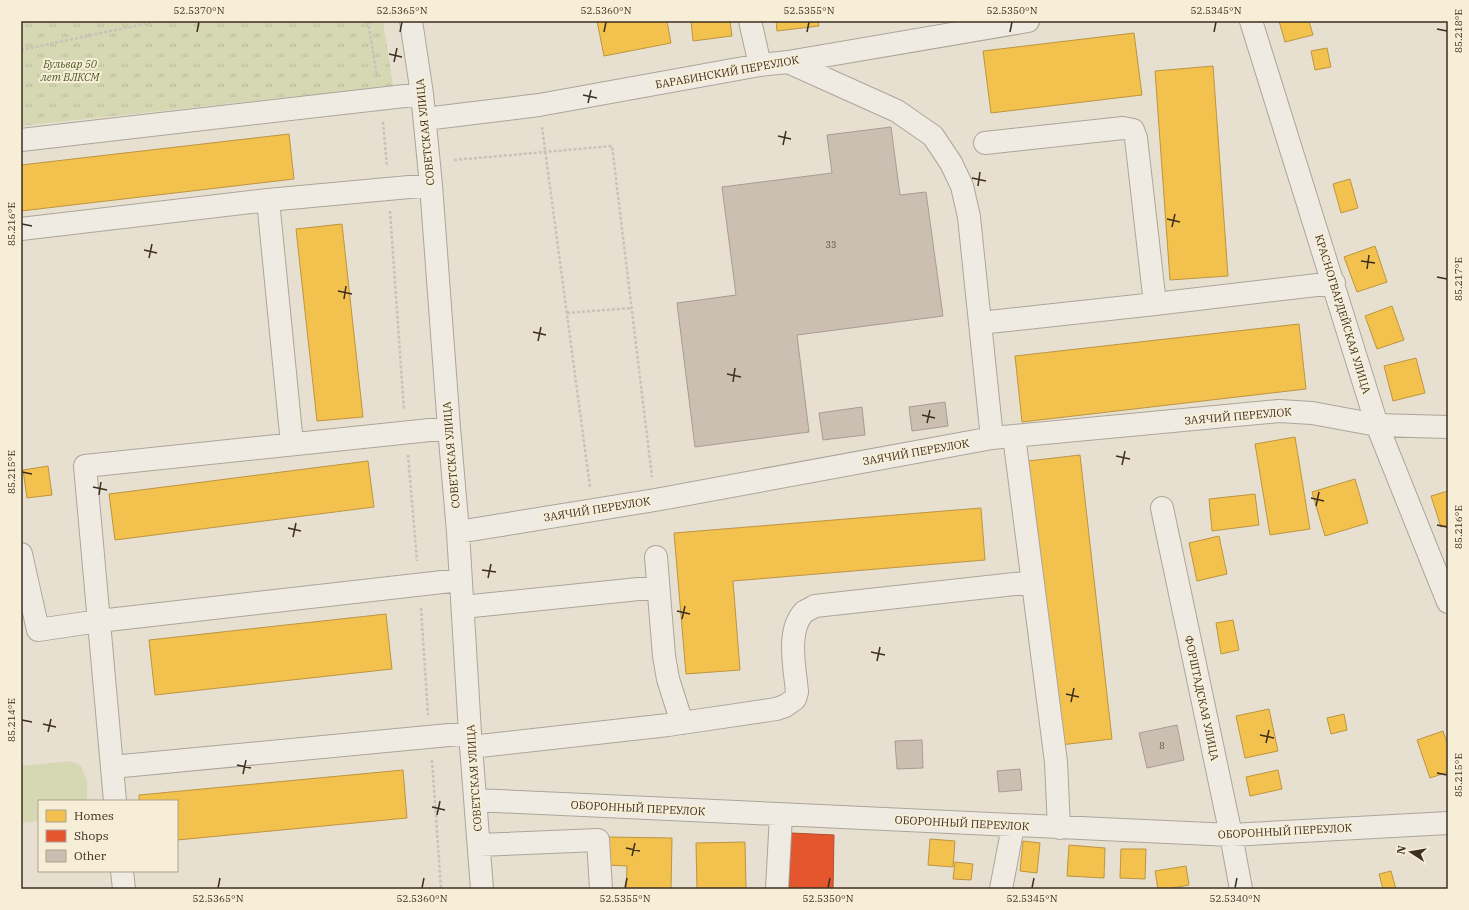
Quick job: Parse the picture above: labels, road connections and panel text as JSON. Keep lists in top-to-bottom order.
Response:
{
  "streets": {
    "street": [
      "БАРАБИНСКИЙ ПЕРЕУЛОК",
      "СОВЕТСКАЯ УЛИЦА",
      "КРАСНОГВАРДЕЙСКАЯ УЛИЦА",
      "ЗАЯЧИЙ ПЕРЕУЛОК",
      "ФОРШТАДСКАЯ УЛИЦА",
      "ОБОРОННЫЙ ПЕРЕУЛОК"
    ]
  },
  "crossings": [
    ["БАРАБИНСКИЙ ПЕРЕУЛОК", "СОВЕТСКАЯ УЛИЦА"],
    ["СОВЕТСКАЯ УЛИЦА", "ЗАЯЧИЙ ПЕРЕУЛОК"],
    ["СОВЕТСКАЯ УЛИЦА", "ОБОРОННЫЙ ПЕРЕУЛОК"],
    ["КРАСНОГВАРДЕЙСКАЯ УЛИЦА", "ЗАЯЧИЙ ПЕРЕУЛОК"],
    ["ФОРШТАДСКАЯ УЛИЦА", "ОБОРОННЫЙ ПЕРЕУЛОК"]
  ],
  "parks": ["Бульвар 50 лет ВЛКСМ"],
  "house_numbers": ["33", "8"],
  "legend": ["Homes", "Shops", "Other"],
  "north": "left",
  "coordinates": [
    "52.5370°N",
    "52.5365°N",
    "52.5360°N",
    "52.5355°N",
    "52.5350°N",
    "52.5345°N",
    "85.218°E",
    "85.216°E",
    "85.217°E",
    "85.215°E",
    "85.214°E",
    "52.5340°N"
  ]
}
